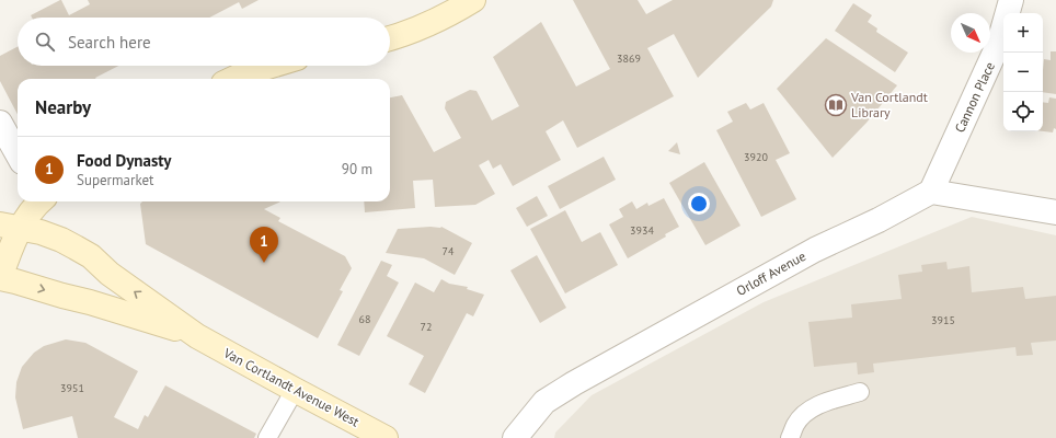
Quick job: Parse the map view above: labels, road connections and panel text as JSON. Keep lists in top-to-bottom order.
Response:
{
  "streets": {
    "main road": ["Van Cortlandt Avenue West"],
    "street": ["Cannon Place", "Orloff Avenue"]
  },
  "crossings": [
    ["Cannon Place", "Orloff Avenue"]
  ],
  "places": {
    "library": ["Van Cortlandt Library"]
  },
  "house_numbers": [
    "3869",
    "3920",
    "3934",
    "74",
    "68",
    "3915",
    "72",
    "3951"
  ],
  "north": "bottom right",
  "page": {
    "map_buttons": ["+", "−"],
    "search": "Search here",
    "heading": "Nearby",
    "list": [
      {
        "mark": "1",
        "name": "Food Dynasty",
        "note": "Supermarket",
        "value": "90 m"
      }
    ],
    "pins": "1"
  }
}
